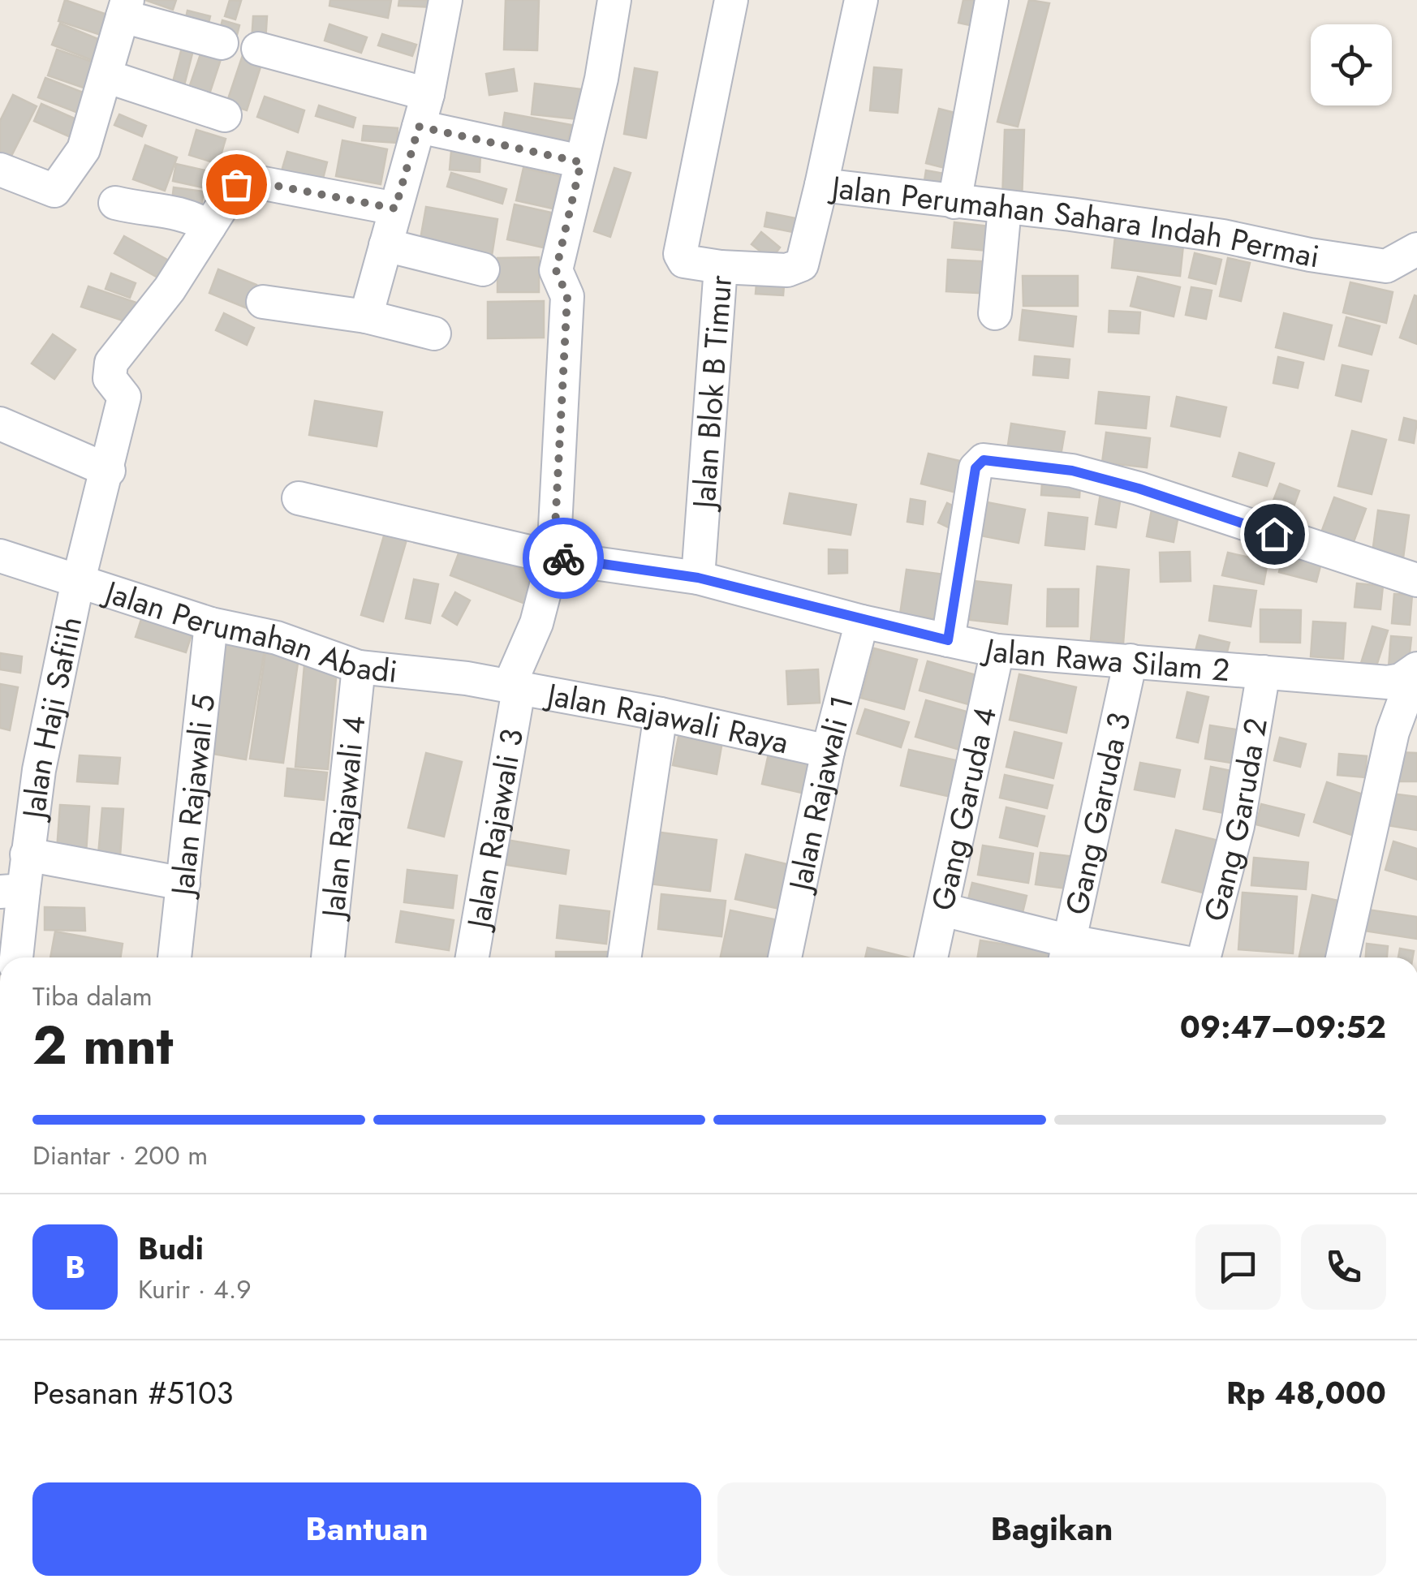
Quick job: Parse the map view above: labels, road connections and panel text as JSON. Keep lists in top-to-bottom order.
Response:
{
  "streets": {
    "street": [
      "Jalan Perumahan Sahara Indah Permai",
      "Jalan Blok B Timur",
      "Jalan Perumahan Abadi",
      "Jalan Rawa Silam 2",
      "Jalan Haji Safiih",
      "Jalan Rajawali Raya",
      "Jalan Rajawali 1",
      "Jalan Rajawali 5",
      "Gang Garuda 4",
      "Gang Garuda 3",
      "Jalan Rajawali 4",
      "Gang Garuda 2",
      "Jalan Rajawali 3"
    ]
  },
  "crossings": [
    ["Jalan Blok B Timur", "Jalan Rawa Silam 2"],
    ["Jalan Perumahan Abadi", "Jalan Haji Safiih"],
    ["Jalan Perumahan Abadi", "Jalan Rajawali Raya"],
    ["Jalan Perumahan Abadi", "Jalan Rajawali 5"],
    ["Jalan Perumahan Abadi", "Jalan Rajawali 4"],
    ["Jalan Perumahan Abadi", "Jalan Rajawali 3"],
    ["Jalan Rawa Silam 2", "Jalan Rajawali 1"],
    ["Jalan Rawa Silam 2", "Gang Garuda 4"],
    ["Jalan Rawa Silam 2", "Gang Garuda 3"],
    ["Jalan Rawa Silam 2", "Gang Garuda 2"],
    ["Jalan Rajawali Raya", "Jalan Rajawali 1"],
    ["Jalan Rajawali Raya", "Jalan Rajawali 3"]
  ],
  "page": {
    "heading": ["2 mnt", "Tiba dalam", "09:47–09:52"],
    "panel": [
      "Budi",
      "Kurir · 4.9",
      "Pesanan #5103",
      "Rp 48,000"
    ],
    "bar": "Diantar · 200 m",
    "round": "B",
    "buttons": ["Bantuan", "Bagikan"]
  }
}
